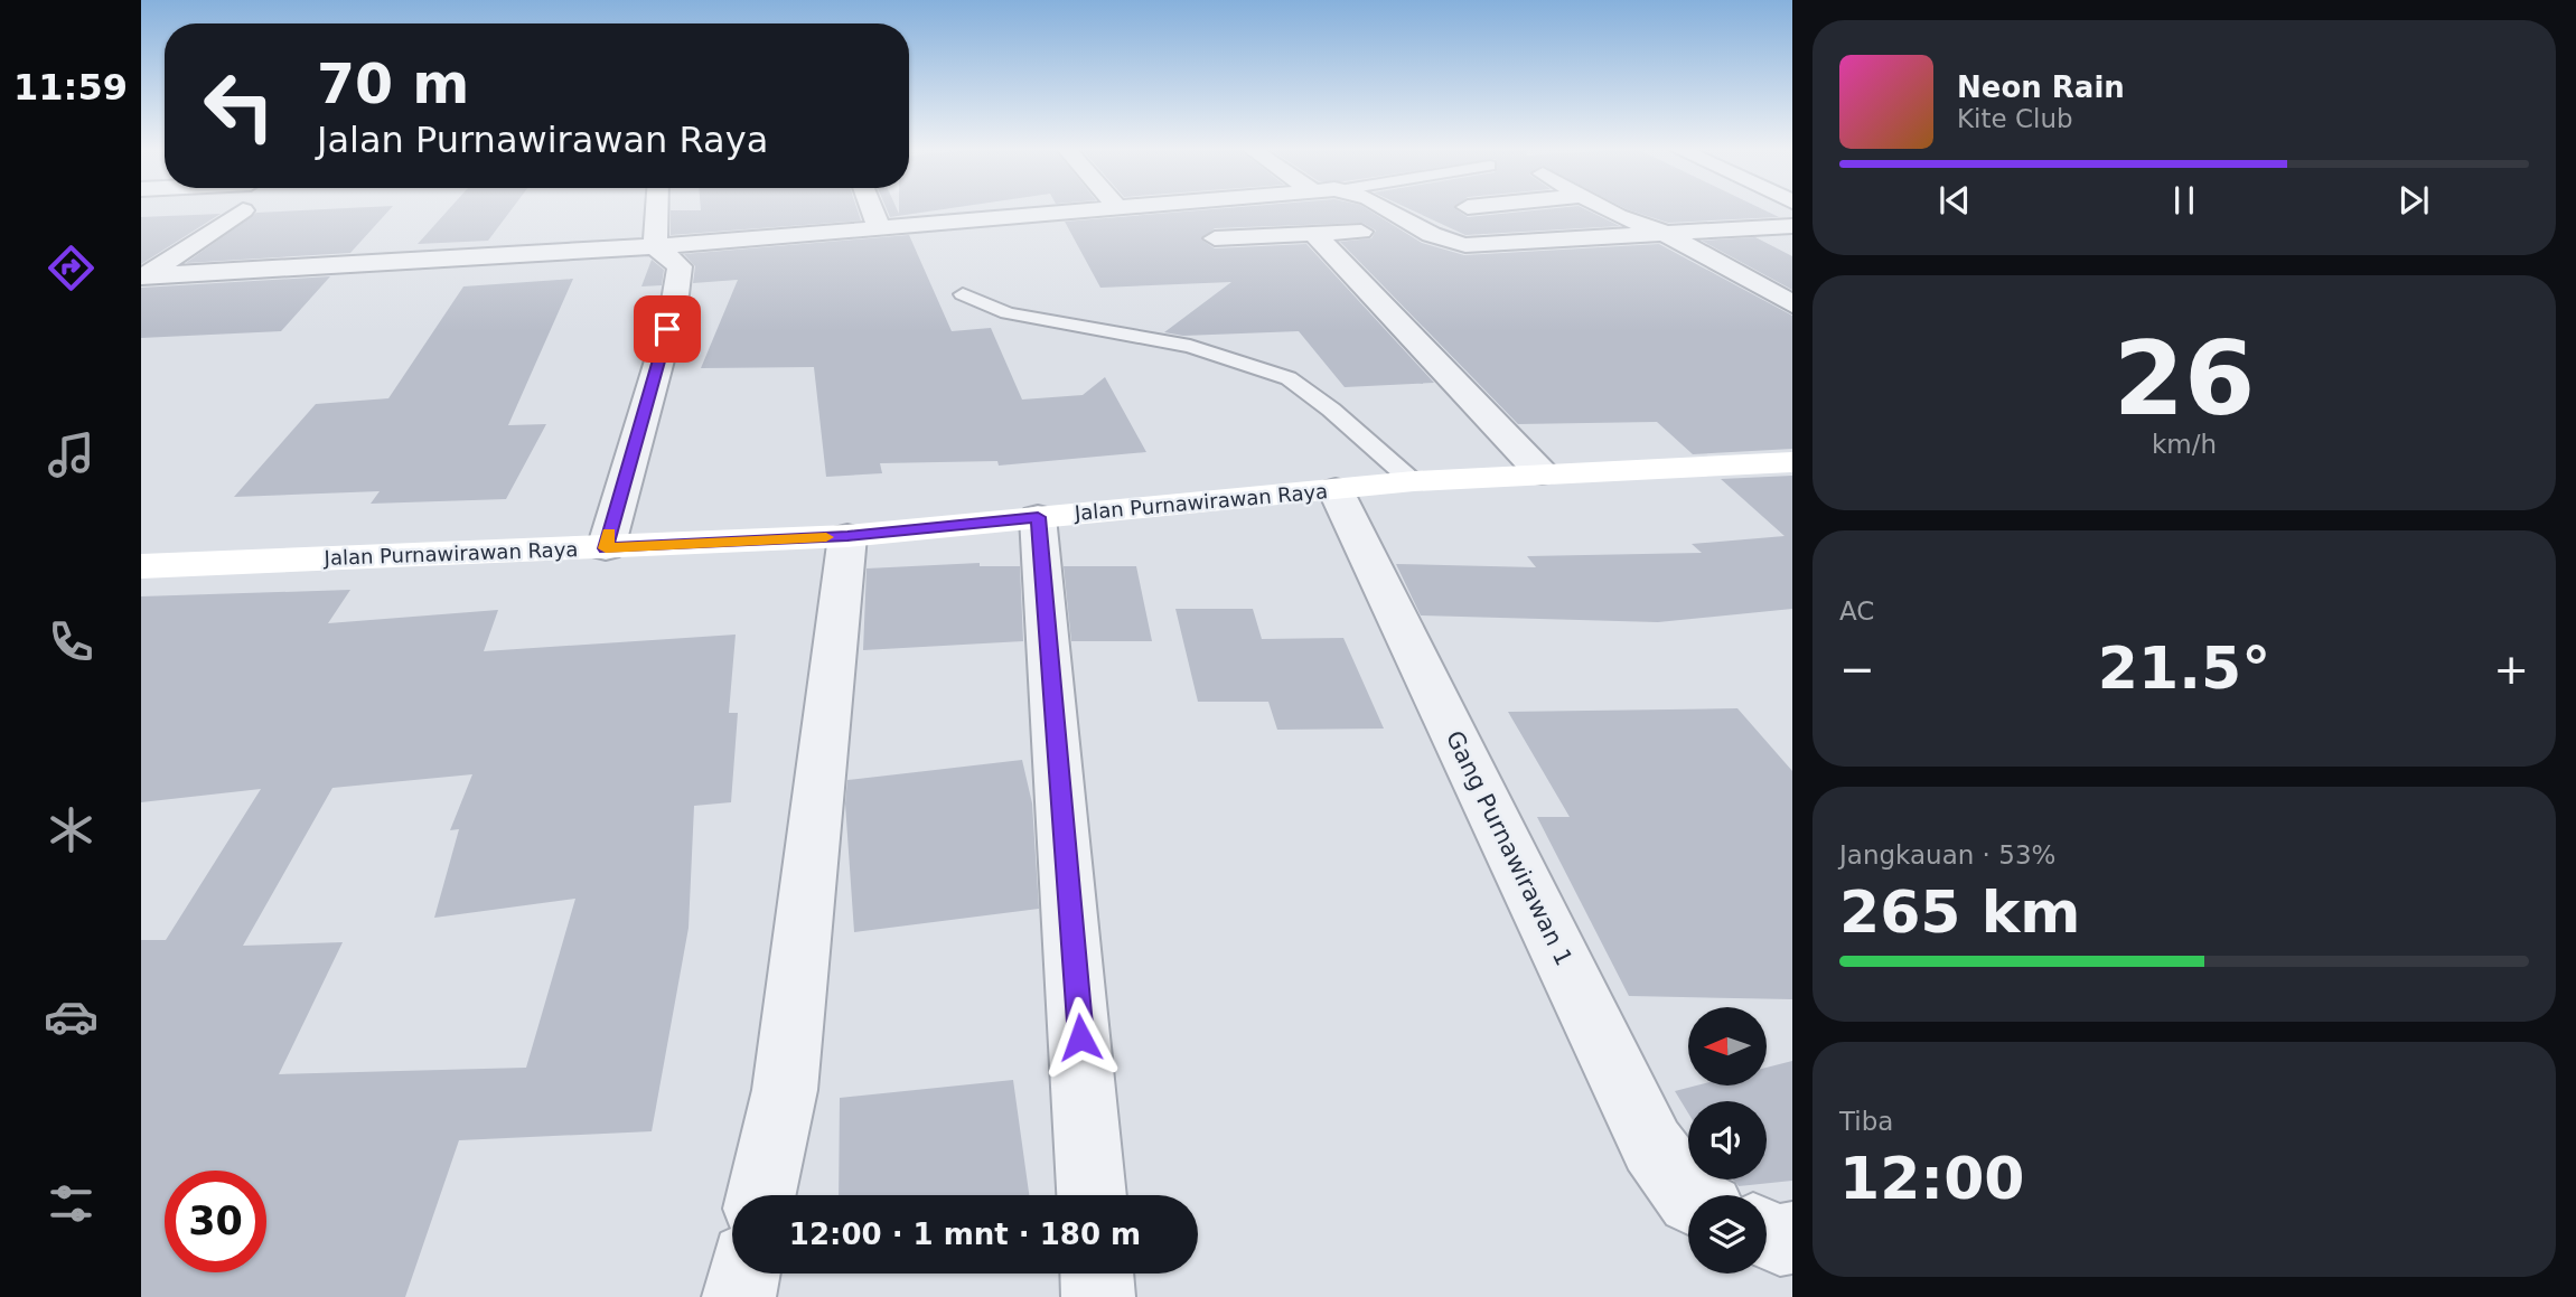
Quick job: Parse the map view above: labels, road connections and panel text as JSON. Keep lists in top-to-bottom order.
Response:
{
  "streets": {
    "street": ["Jalan Purnawirawan Raya", "Gang Purnawirawan 1"]
  },
  "crossings": [
    ["Jalan Purnawirawan Raya", "Gang Purnawirawan 1"]
  ],
  "north": "left",
  "page": {
    "tabs": "11:59",
    "turn": ["70 m", "Jalan Purnawirawan Raya"],
    "song": ["Neon Rain", "Kite Club"],
    "tile": [
      ["26", "km/h"],
      "AC",
      ["Jangkauan · 53%", "265 km"],
      ["Tiba", "12:00"]
    ],
    "heat": ["−", "21.5°", "+"],
    "limit": "30",
    "trip": "12:00 · 1 mnt · 180 m"
  }
}
